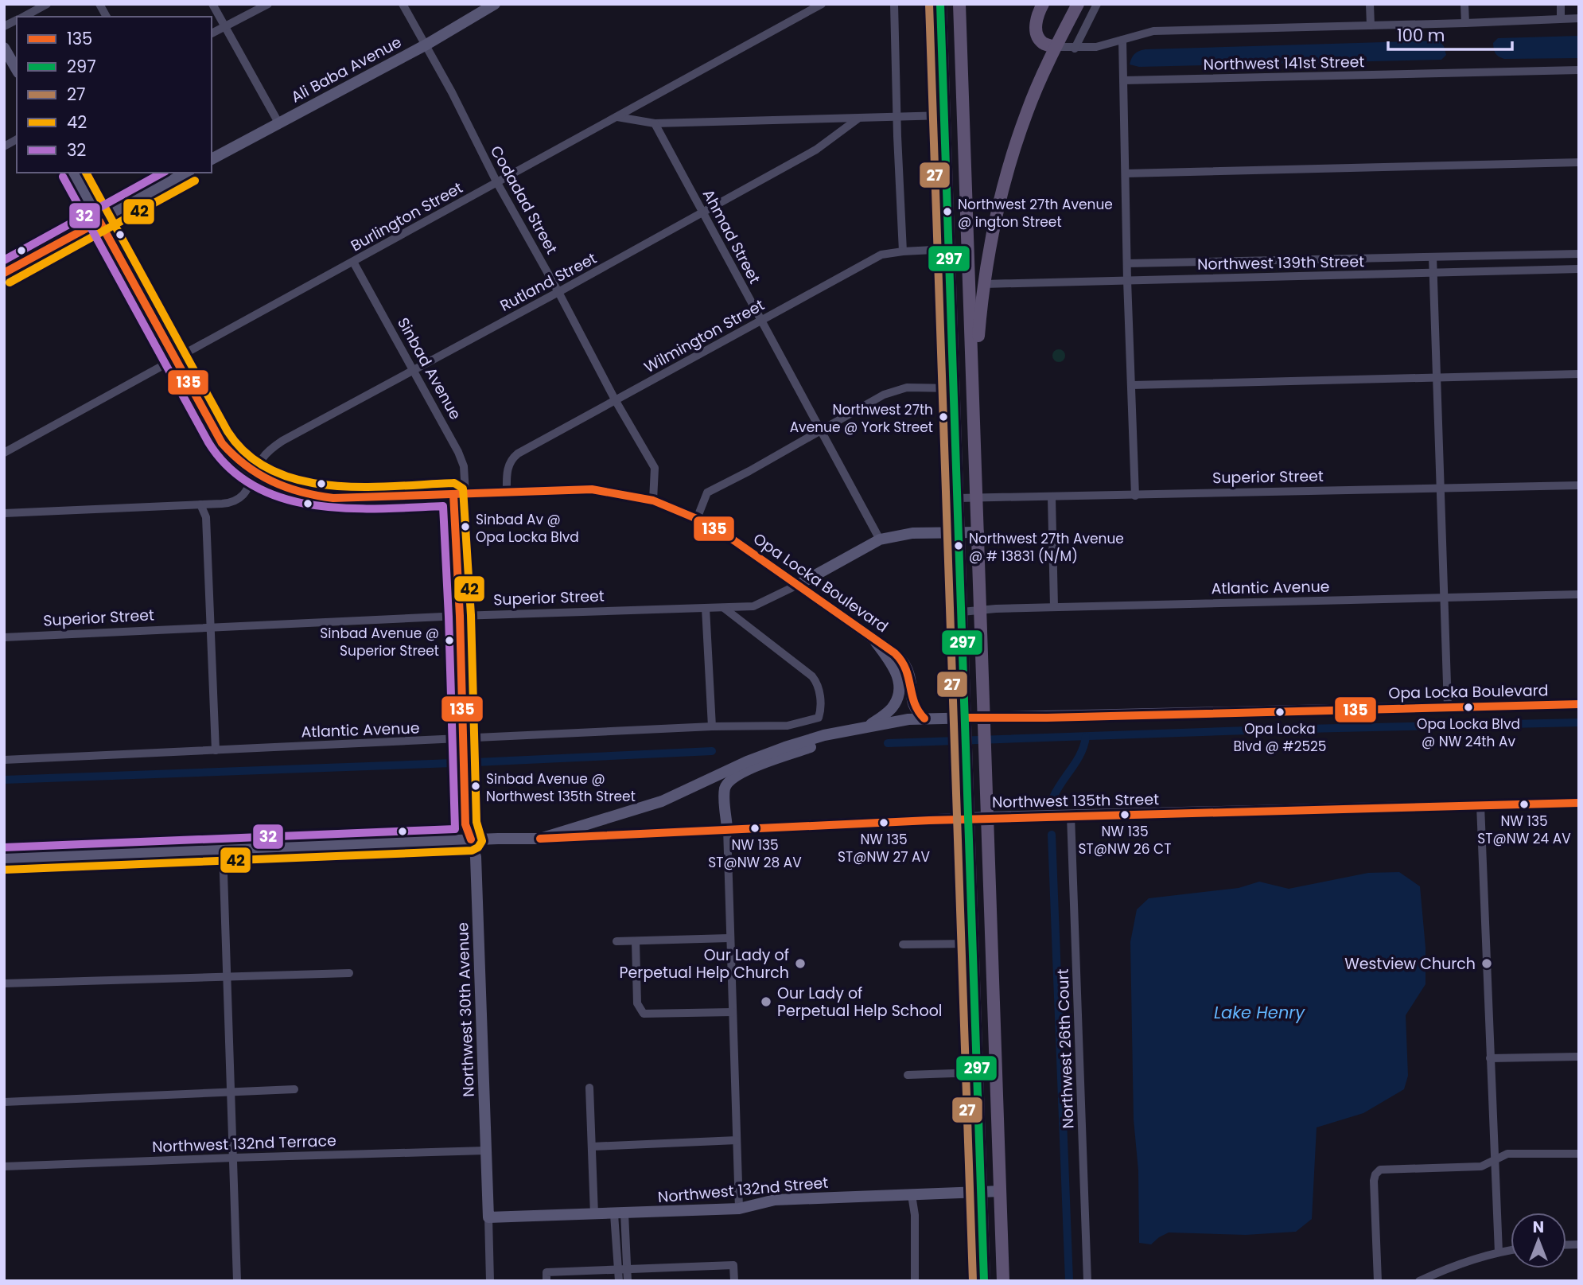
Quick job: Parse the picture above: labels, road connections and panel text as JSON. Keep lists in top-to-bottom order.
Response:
{
  "streets": {
    "street": [
      "Northwest 141st Street",
      "Ali Baba Avenue",
      "Codadad Street",
      "Burlington Street",
      "Ahmad Street",
      "Northwest 139th Street",
      "Rutland Street",
      "Wilmington Street",
      "Sinbad Avenue",
      "Superior Street",
      "Opa Locka Boulevard",
      "Atlantic Avenue",
      "Northwest 135th Street",
      "Northwest 30th Avenue",
      "Northwest 26th Court",
      "Northwest 132nd Terrace",
      "Northwest 132nd Street"
    ]
  },
  "crossings": [
    ["Ali Baba Avenue", "Codadad Street"],
    ["Codadad Street", "Burlington Street"],
    ["Codadad Street", "Rutland Street"],
    ["Codadad Street", "Wilmington Street"],
    ["Codadad Street", "Opa Locka Boulevard"],
    ["Burlington Street", "Sinbad Avenue"],
    ["Burlington Street", "Opa Locka Boulevard"],
    ["Ahmad Street", "Rutland Street"],
    ["Ahmad Street", "Wilmington Street"],
    ["Ahmad Street", "Superior Street"],
    ["Rutland Street", "Sinbad Avenue"],
    ["Rutland Street", "Opa Locka Boulevard"],
    ["Wilmington Street", "Opa Locka Boulevard"],
    ["Sinbad Avenue", "Superior Street"],
    ["Sinbad Avenue", "Opa Locka Boulevard"],
    ["Sinbad Avenue", "Atlantic Avenue"],
    ["Sinbad Avenue", "Northwest 30th Avenue"],
    ["Superior Street", "Opa Locka Boulevard"],
    ["Superior Street", "Atlantic Avenue"],
    ["Opa Locka Boulevard", "Northwest 135th Street"],
    ["Opa Locka Boulevard", "Northwest 30th Avenue"],
    ["Atlantic Avenue", "Northwest 30th Avenue"],
    ["Northwest 135th Street", "Northwest 26th Court"],
    ["Northwest 30th Avenue", "Northwest 132nd Terrace"],
    ["Northwest 30th Avenue", "Northwest 132nd Street"]
  ],
  "water": ["Lake Henry"],
  "places": [
    "Northwest 27th Avenue @ ington Street",
    "Northwest 27th Avenue @ York Street",
    "Sinbad Av @ Opa Locka Blvd",
    "Northwest 27th Avenue @ # 13831 (N/M)",
    "Sinbad Avenue @ Superior Street",
    "Opa Locka Blvd @ NW 24th Av",
    "Opa Locka Blvd @ #2525",
    "Sinbad Avenue @ Northwest 135th Street",
    "NW 135 ST@NW 24 AV",
    "NW 135 ST@NW 26 CT",
    "NW 135 ST@NW 27 AV",
    "NW 135 ST@NW 28 AV",
    "Our Lady of Perpetual Help Church",
    "Westview Church",
    "Our Lady of Perpetual Help School"
  ],
  "lines": [
    "transit line 297",
    "transit line 27",
    "transit line 42",
    "transit line 32",
    "transit line 135"
  ],
  "legend": [
    "135",
    "297",
    "27",
    "42",
    "32"
  ],
  "scale_bar": "100 m",
  "north": "top"
}
